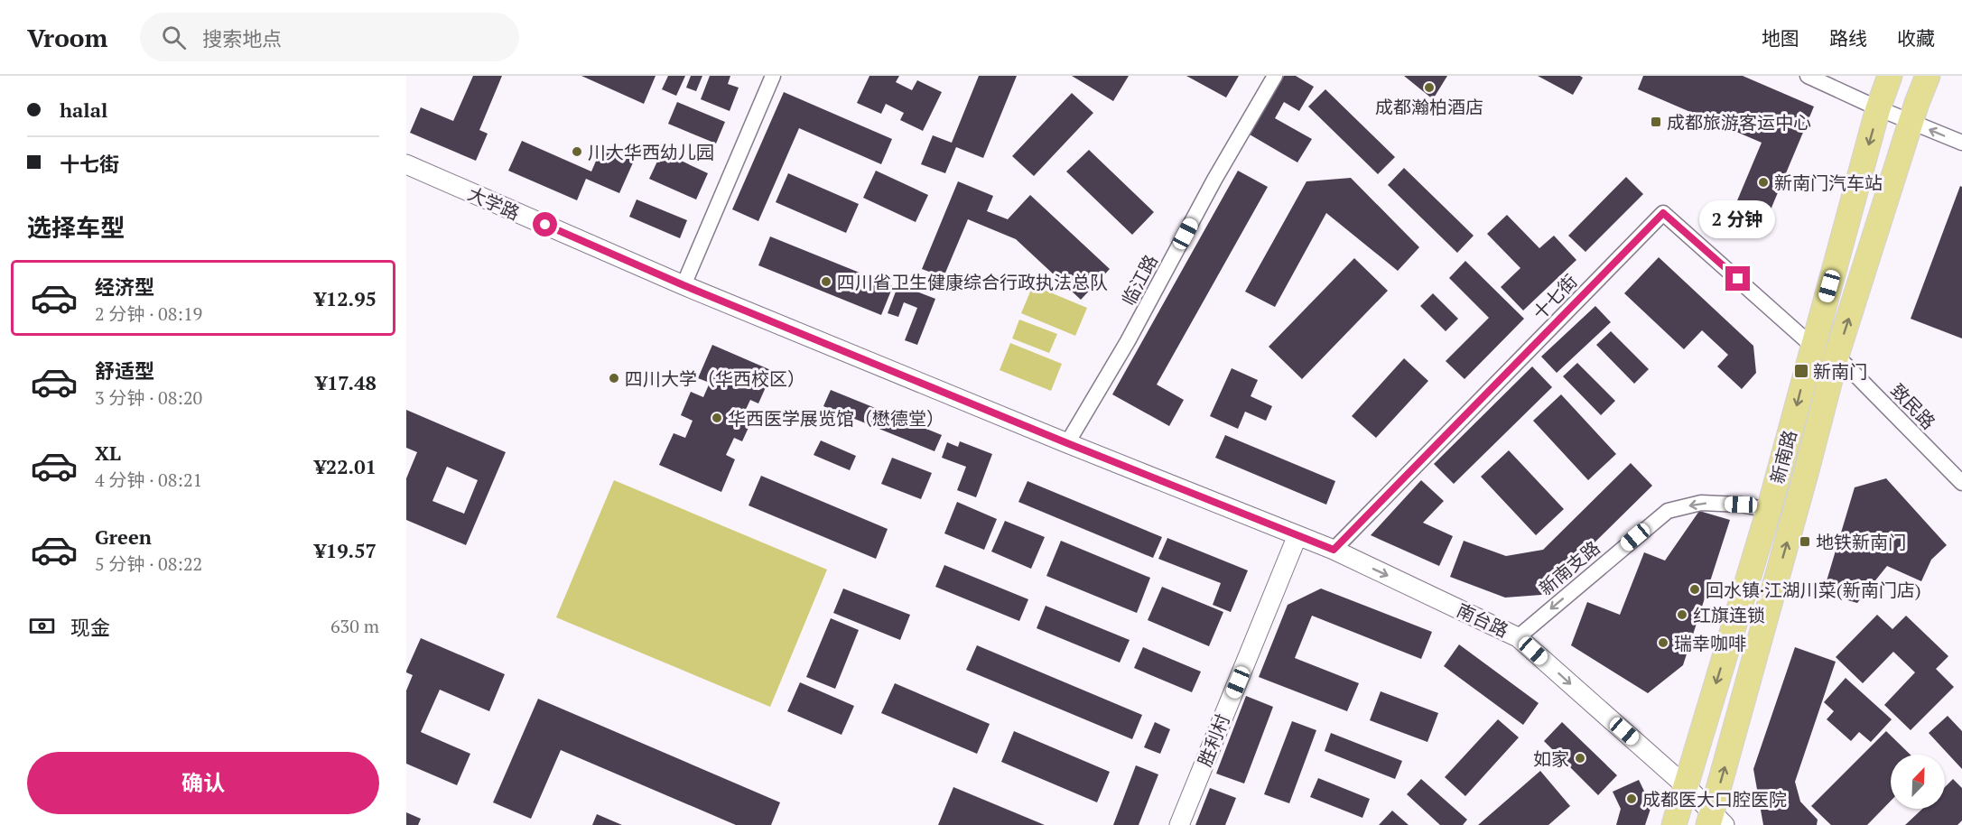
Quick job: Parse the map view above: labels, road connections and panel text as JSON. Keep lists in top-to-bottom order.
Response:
{
  "streets": {
    "main road": ["新南路"],
    "street": [
      "大学路",
      "临江路",
      "十七街",
      "致民路",
      "新南支路",
      "南台路",
      "胜利村"
    ]
  },
  "crossings": [
    ["大学路", "临江路"],
    ["大学路", "十七街"],
    ["大学路", "南台路"],
    ["大学路", "胜利村"],
    ["十七街", "新南路"],
    ["十七街", "南台路"],
    ["致民路", "新南路"],
    ["新南路", "新南支路"],
    ["新南路", "南台路"],
    ["新南支路", "南台路"]
  ],
  "one_way": ["新南支路", "南台路"],
  "places": {
    "other": [
      "成都瀚柏酒店",
      "川大华西幼儿园",
      "新南门汽车站",
      "四川省卫生健康综合行政执法总队",
      "四川大学（华西校区）",
      "华西医学展览馆（懋德堂）",
      "回水镇·江湖川菜(新南门店)",
      "红旗连锁",
      "瑞幸咖啡",
      "如家",
      "成都医大口腔医院"
    ],
    "transit": ["成都旅游客运中心", "新南门", "地铁新南门"]
  },
  "north": "top right",
  "page": {
    "header": "Vroom",
    "search": "搜索地点",
    "nav": ["地图", "路线", "收藏"],
    "banner": ["halal", "十七街"],
    "heading": "选择车型",
    "bubble": "2 分钟",
    "list": [
      {
        "name": "经济型",
        "note": "2 分钟 · 08:19",
        "value": "¥12.95"
      },
      {
        "name": "舒适型",
        "note": "3 分钟 · 08:20",
        "value": "¥17.48"
      },
      {
        "name": "XL",
        "note": "4 分钟 · 08:21",
        "value": "¥22.01"
      },
      {
        "name": "Green",
        "note": "5 分钟 · 08:22",
        "value": "¥19.57"
      }
    ],
    "pay": ["现金", "630 m"],
    "buttons": "确认"
  }
}
